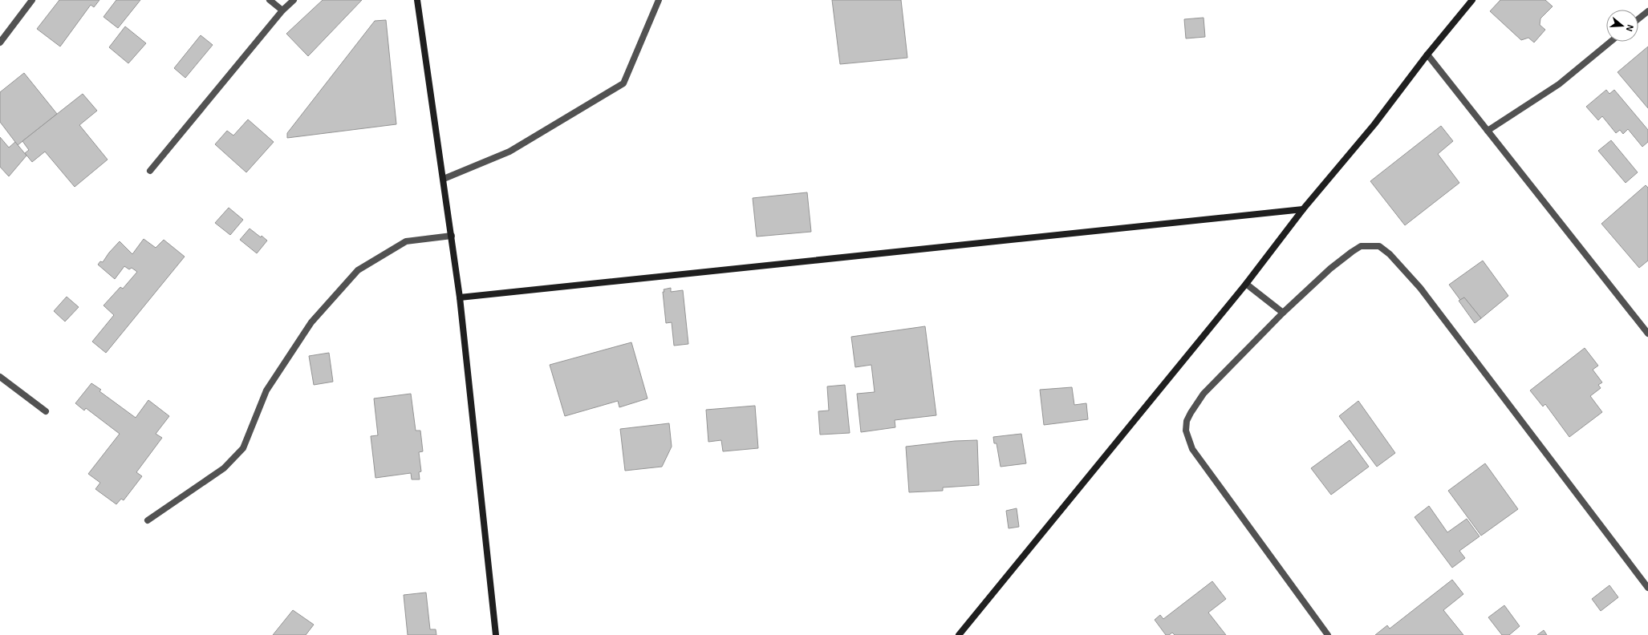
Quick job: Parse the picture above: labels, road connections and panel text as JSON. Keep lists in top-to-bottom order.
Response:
{
  "north": "right"
}
